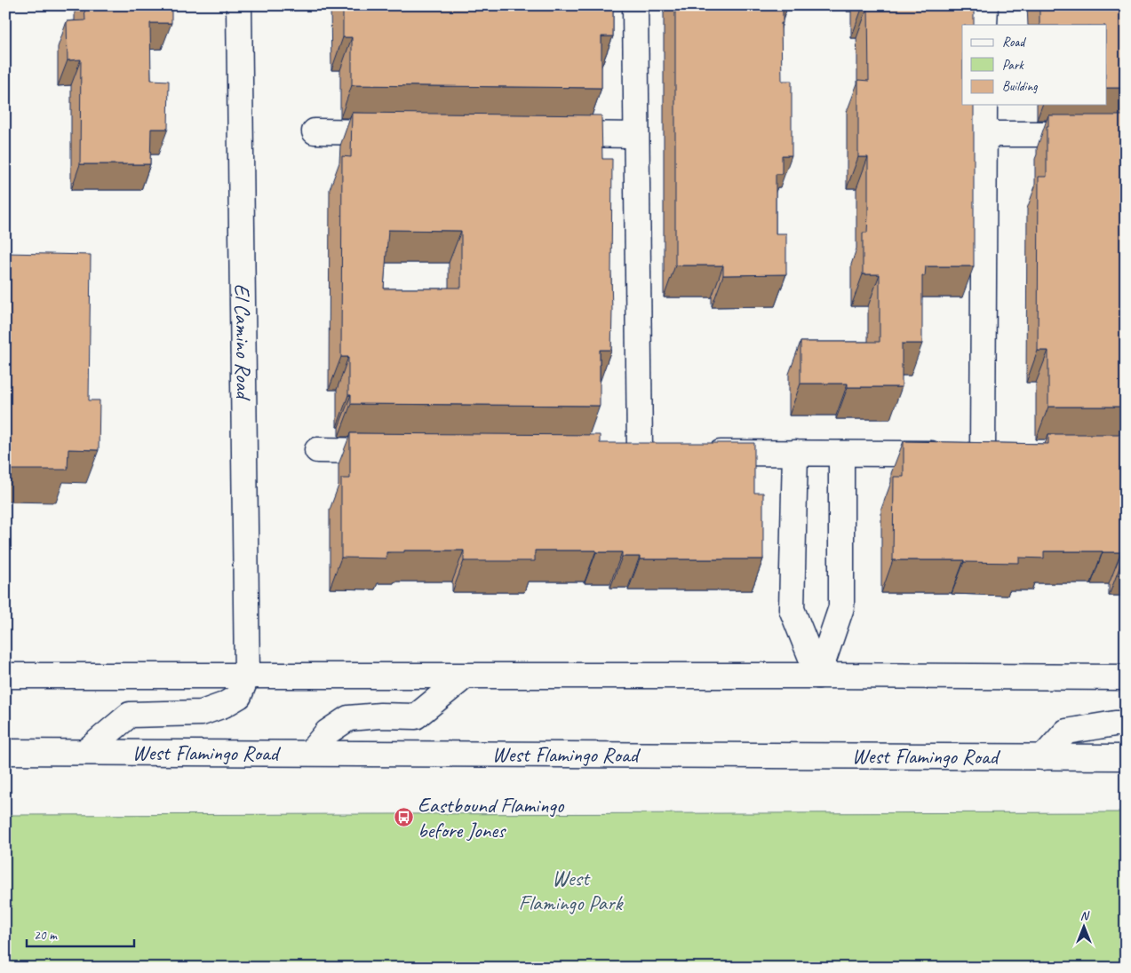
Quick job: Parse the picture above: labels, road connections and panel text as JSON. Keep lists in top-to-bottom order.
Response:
{
  "streets": {
    "street": ["El Camino Road", "West Flamingo Road"]
  },
  "parks": ["West Flamingo Park"],
  "places": {
    "bus stop": ["Eastbound Flamingo before Jones"]
  },
  "legend": ["Road", "Park", "Building"],
  "scale_bar": "20 m",
  "north": "top"
}
